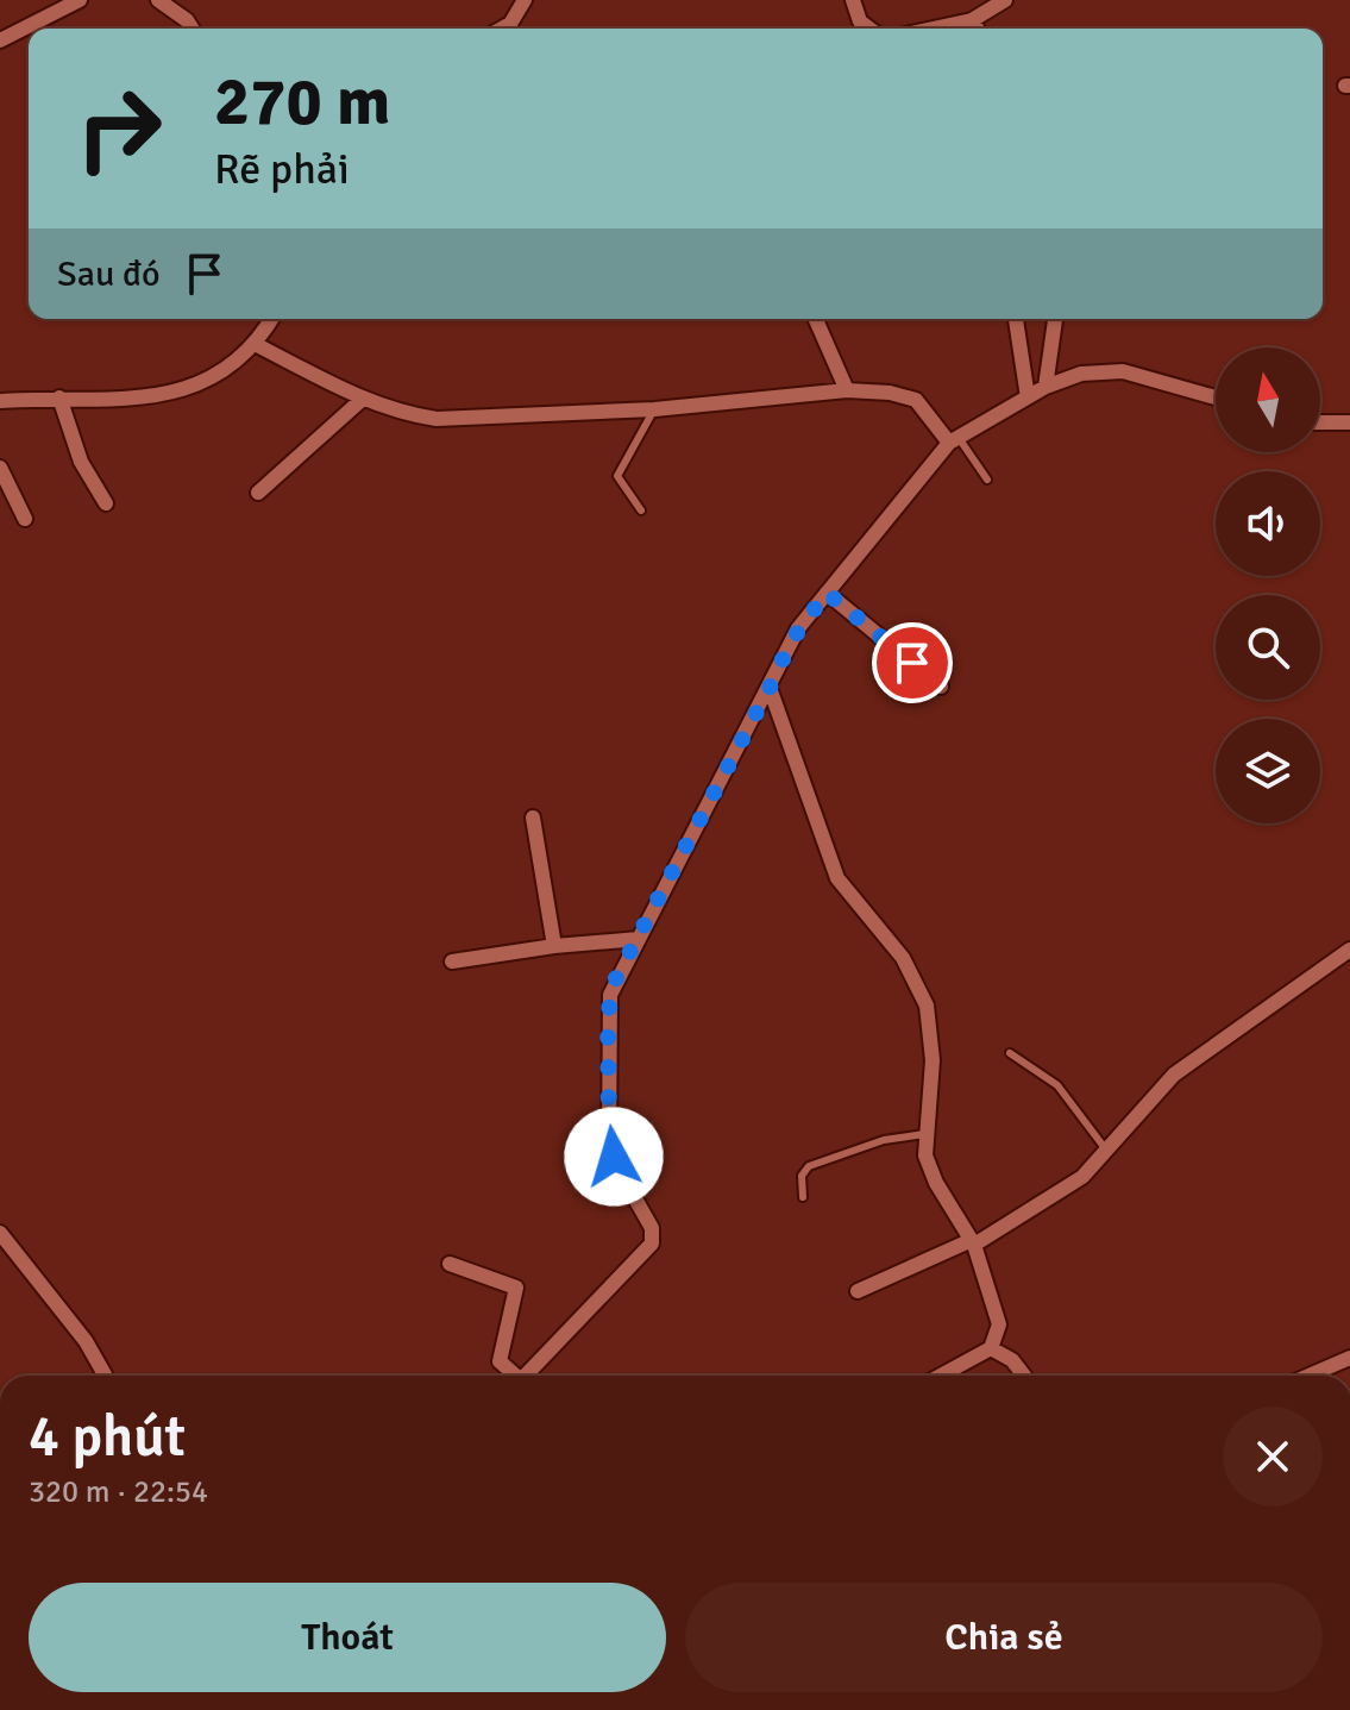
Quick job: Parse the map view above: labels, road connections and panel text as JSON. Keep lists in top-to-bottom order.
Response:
{
  "north": "top",
  "page": {
    "turn": ["270 m", "Rẽ phải"],
    "then": "Sau đó",
    "heading": ["4 phút", "320 m · 22:54"],
    "buttons": ["Thoát", "Chia sẻ"]
  }
}
